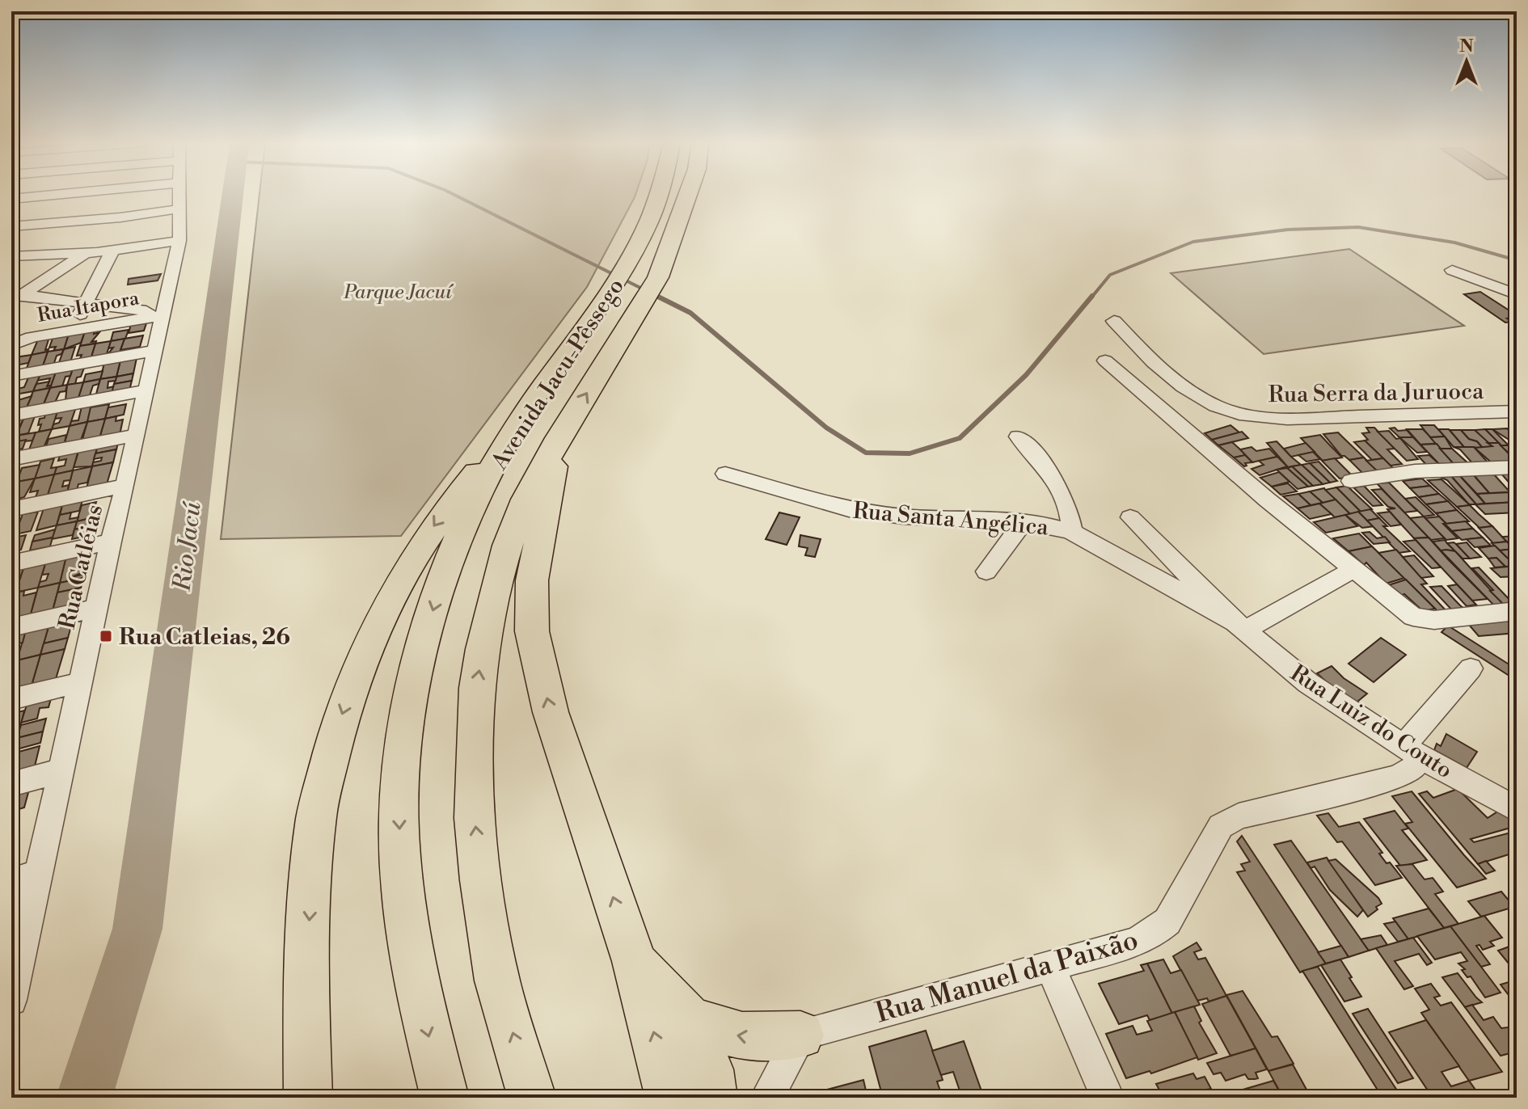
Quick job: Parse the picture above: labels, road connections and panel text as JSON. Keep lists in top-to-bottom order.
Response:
{
  "streets": {
    "highway": ["Avenida Jacu-Pêssego"],
    "street": [
      "Rua Itapora",
      "Rua Serra da Juruoca",
      "Rua Santa Angélica",
      "Rua Catléias",
      "Rua Luiz do Couto",
      "Rua Manuel da Paixão"
    ]
  },
  "crossings": [
    ["Rua Itapora", "Rua Catléias"],
    ["Rua Santa Angélica", "Rua Luiz do Couto"],
    ["Rua Luiz do Couto", "Rua Manuel da Paixão"]
  ],
  "water": ["Rio Jacú"],
  "parks": ["Parque Jacuí"],
  "places": {
    "transit": ["Rua Catleias, 26"]
  },
  "north": "top"
}
